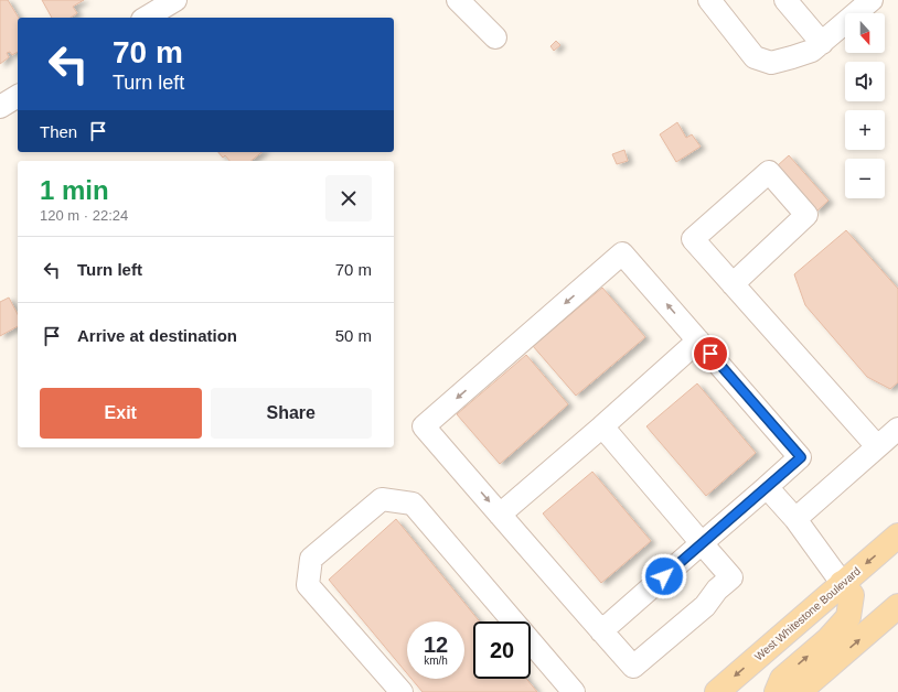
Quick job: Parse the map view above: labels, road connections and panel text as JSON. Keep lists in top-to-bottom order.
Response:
{
  "streets": {
    "main road": ["West Whitestone Boulevard"]
  },
  "north": "bottom",
  "page": {
    "map_buttons": ["+", "−"],
    "turn": ["70 m", "Turn left"],
    "then": "Then",
    "heading": ["1 min", "120 m · 22:24"],
    "list": [
      {
        "name": "Turn left",
        "value": "70 m"
      },
      {
        "name": "Arrive at destination",
        "value": "50 m"
      }
    ],
    "buttons": ["Exit", "Share"],
    "speed": "12 km/h",
    "limit": "20"
  }
}
